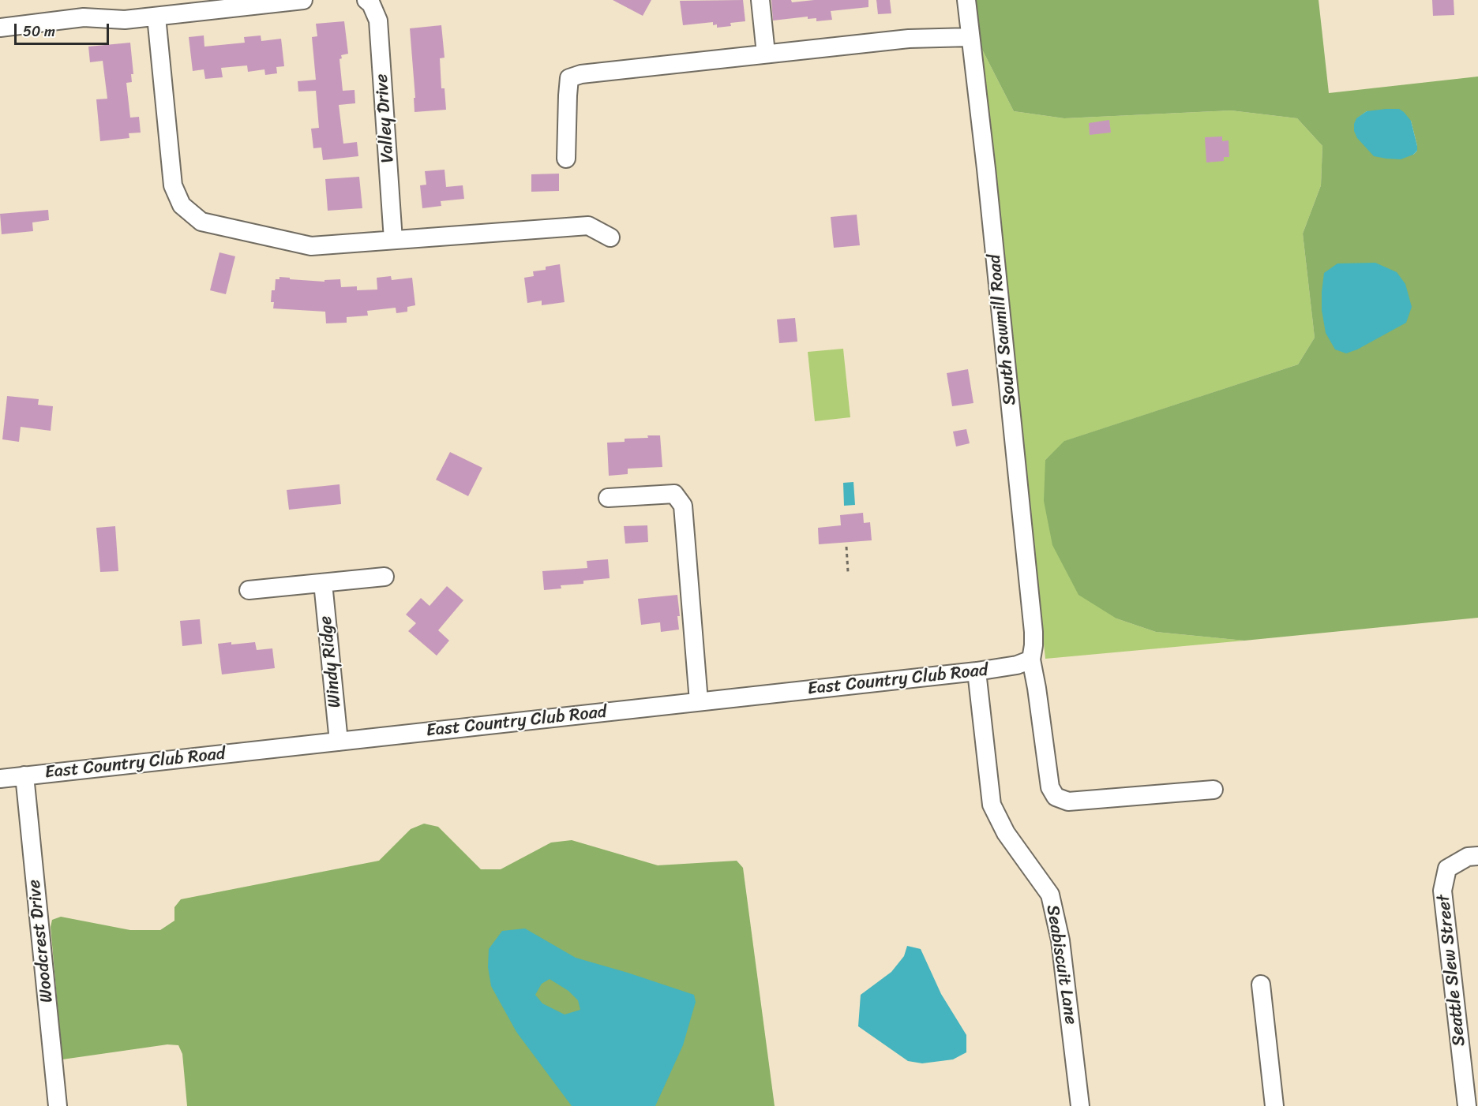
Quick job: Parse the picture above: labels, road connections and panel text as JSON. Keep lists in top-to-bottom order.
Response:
{
  "streets": {
    "street": [
      "Valley Drive",
      "South Sawmill Road",
      "Windy Ridge",
      "East Country Club Road",
      "Woodcrest Drive",
      "Seabiscuit Lane",
      "Seattle Slew Street"
    ]
  },
  "crossings": [
    ["South Sawmill Road", "East Country Club Road"],
    ["Windy Ridge", "East Country Club Road"],
    ["East Country Club Road", "Woodcrest Drive"],
    ["East Country Club Road", "Seabiscuit Lane"]
  ],
  "scale_bar": "50 m"
}
